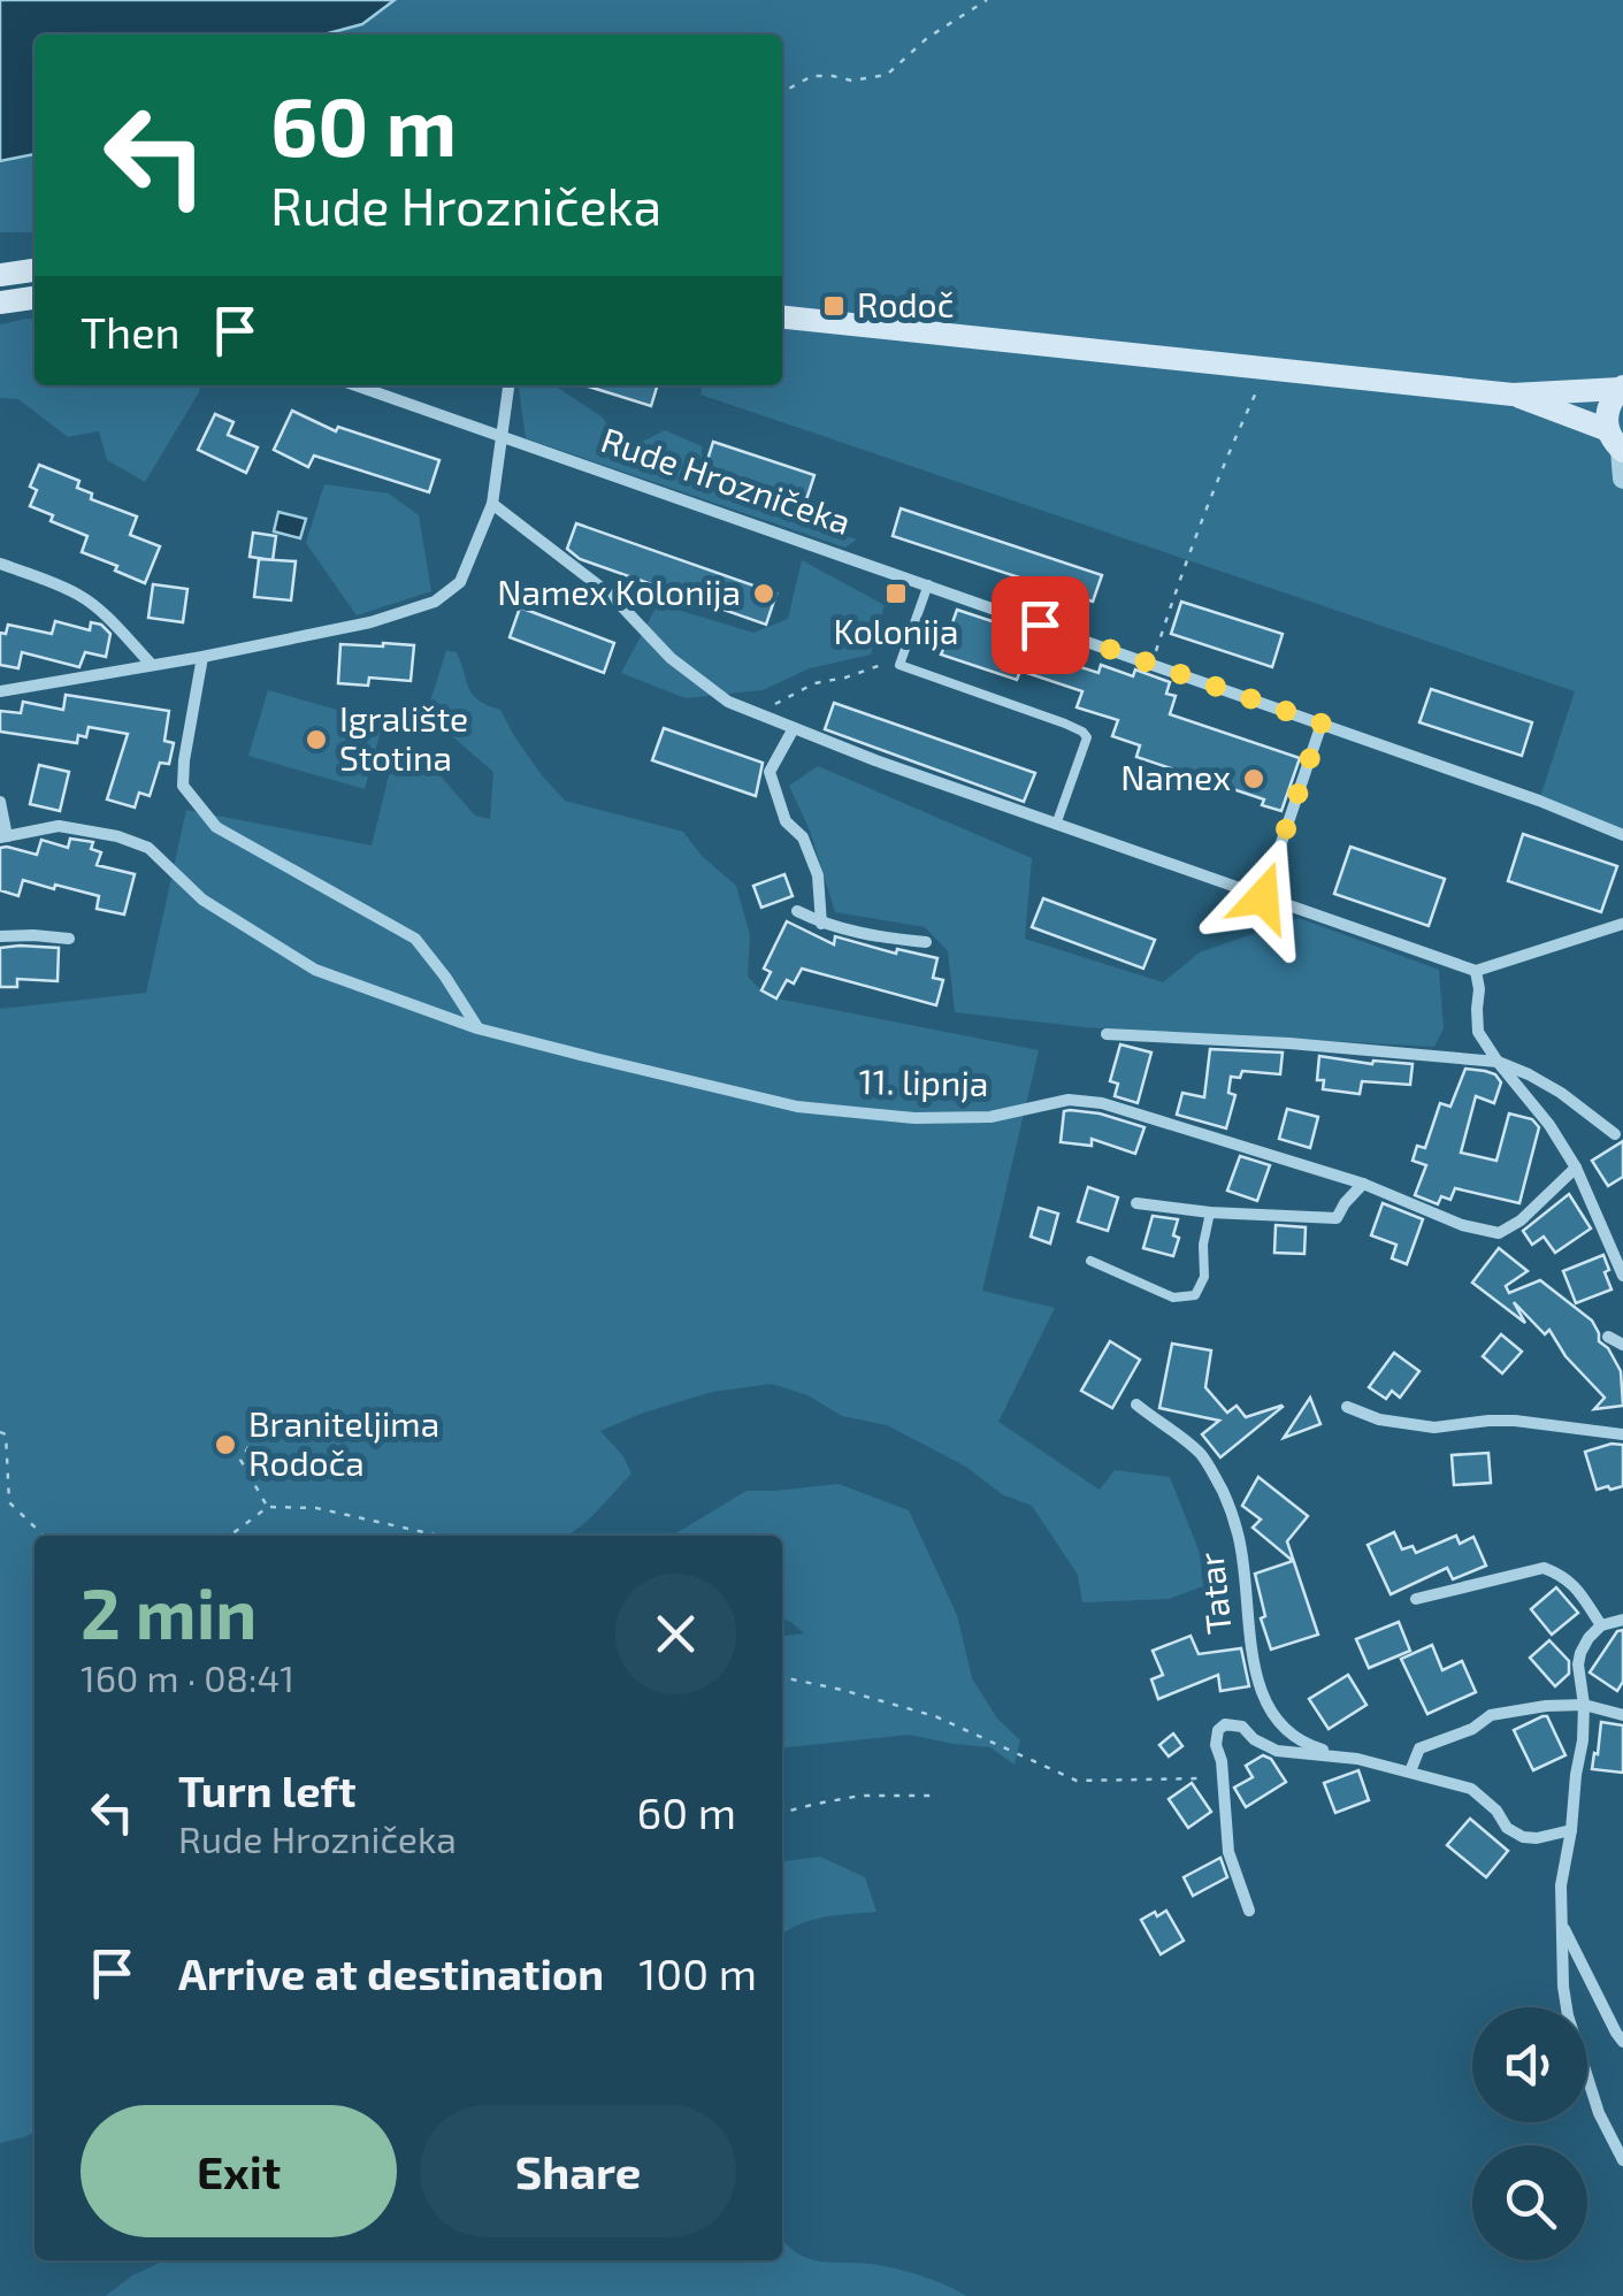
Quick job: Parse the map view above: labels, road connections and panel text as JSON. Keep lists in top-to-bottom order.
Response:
{
  "streets": {
    "street": ["Rude Hrozničeka", "11. lipnja", "Tatar"]
  },
  "places": {
    "transit": ["Rodoč", "Kolonija"],
    "other": [
      "Namex Kolonija",
      "Igralište Stotina",
      "Namex",
      "Braniteljima Rodoča"
    ]
  },
  "page": {
    "turn": ["60 m", "Rude Hrozničeka"],
    "then": "Then",
    "heading": ["2 min", "160 m · 08:41"],
    "list": [
      {
        "name": "Turn left",
        "note": "Rude Hrozničeka",
        "value": "60 m"
      },
      {
        "name": "Arrive at destination",
        "value": "100 m"
      }
    ],
    "buttons": ["Exit", "Share"]
  }
}
